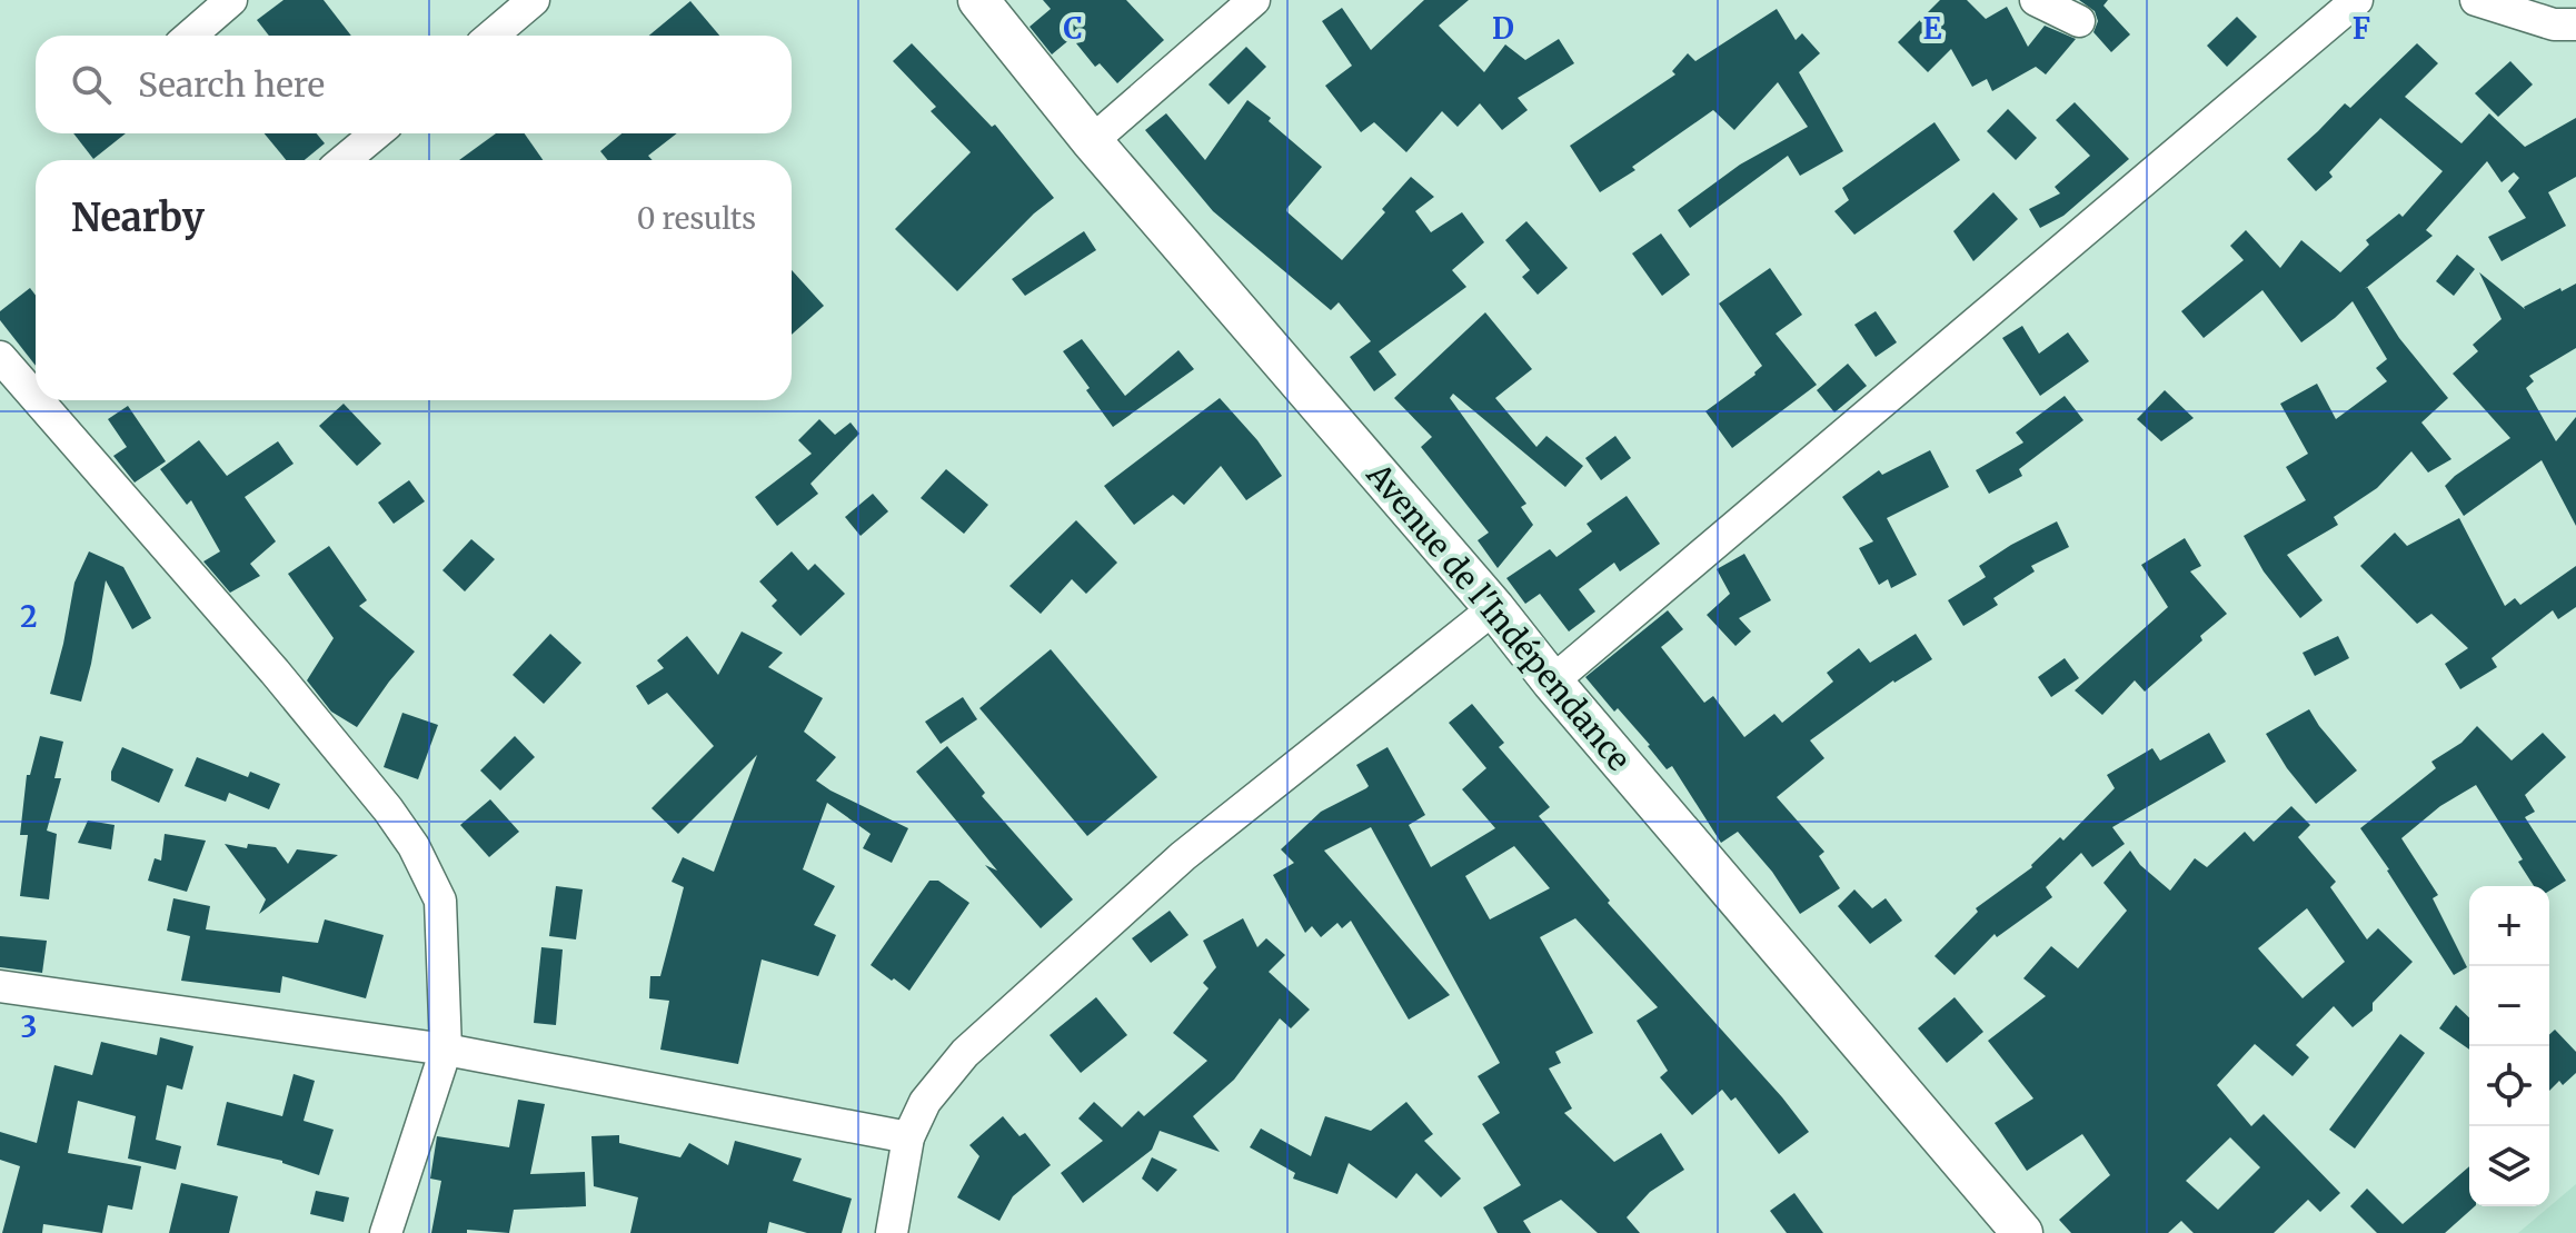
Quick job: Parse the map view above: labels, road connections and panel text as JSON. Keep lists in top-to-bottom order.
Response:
{
  "streets": {
    "main road": ["Avenue de l'Indépendance"]
  },
  "page": {
    "search": "Search here",
    "heading": ["Nearby", "0 results"],
    "map_buttons": ["+", "−"]
  },
  "grid": {
    "columns": [
      "C",
      "D",
      "E",
      "F"
    ],
    "rows": ["2", "3"]
  }
}
